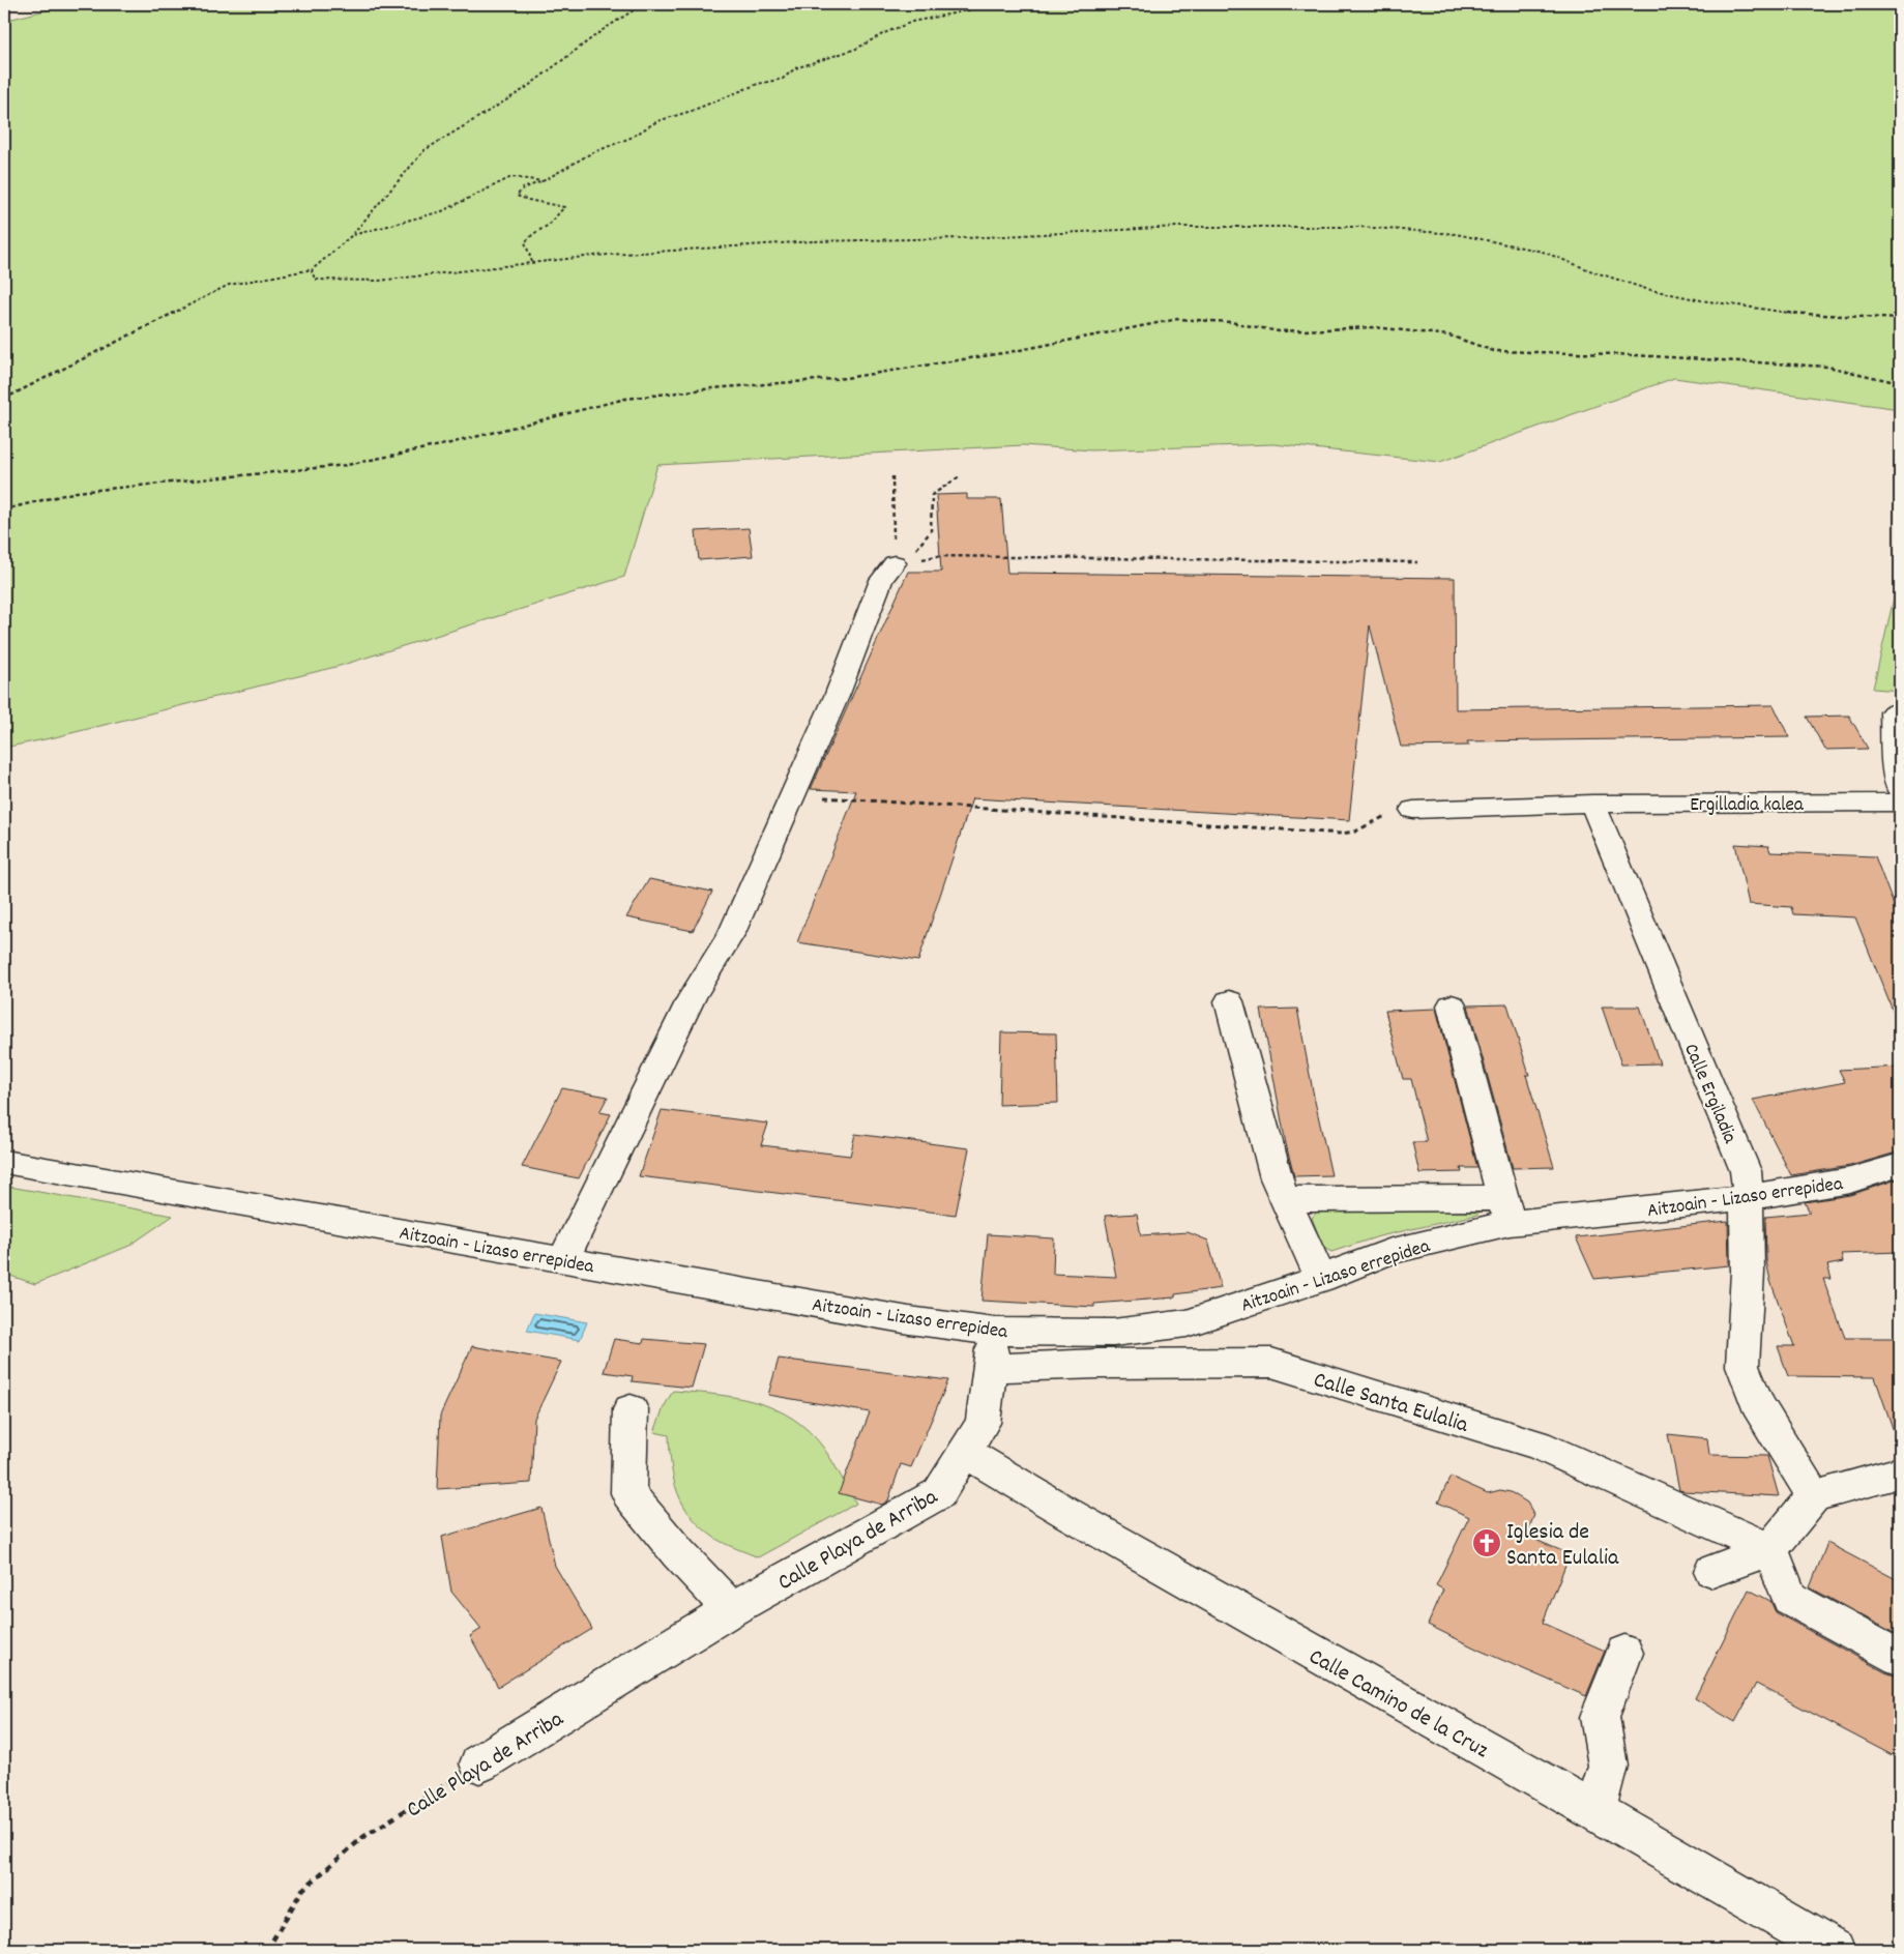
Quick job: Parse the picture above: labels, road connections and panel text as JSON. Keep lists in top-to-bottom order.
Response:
{
  "streets": {
    "street": [
      "Ergilladia kalea",
      "Calle Ergiladia",
      "Aitzoain - Lizaso errepidea",
      "Calle Santa Eulalia",
      "Calle Playa de Arriba",
      "Calle Camino de la Cruz"
    ]
  },
  "crossings": [
    ["Ergilladia kalea", "Calle Ergiladia"],
    ["Calle Ergiladia", "Aitzoain - Lizaso errepidea"],
    ["Aitzoain - Lizaso errepidea", "Calle Playa de Arriba"],
    ["Calle Santa Eulalia", "Calle Playa de Arriba"],
    ["Calle Playa de Arriba", "Calle Camino de la Cruz"]
  ],
  "places": {
    "church": ["Iglesia de Santa Eulalia"]
  }
}
